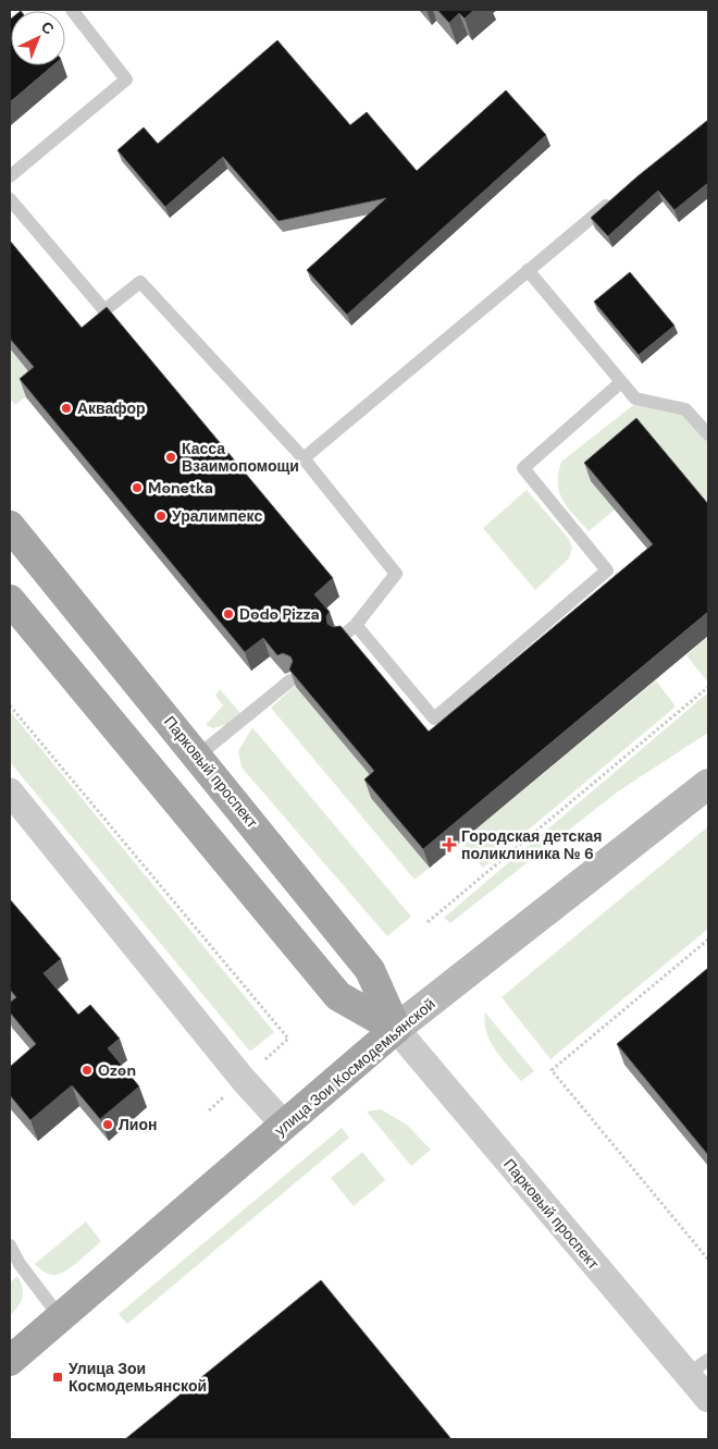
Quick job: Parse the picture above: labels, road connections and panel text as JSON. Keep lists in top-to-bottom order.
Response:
{
  "streets": {
    "main road": ["Парковый проспект", "улица Зои Космодемьянской"]
  },
  "crossings": [
    ["Парковый проспект", "улица Зои Космодемьянской"]
  ],
  "places": {
    "other": [
      "Аквафор",
      "Касса Взаимопомощи",
      "Monetka",
      "Уралимпекс",
      "Dodo Pizza",
      "Ozon",
      "Лион"
    ],
    "health": ["Городская детская поликлиника № 6"],
    "transit": ["Улица Зои Космодемьянской"]
  },
  "north": "top right"
}
